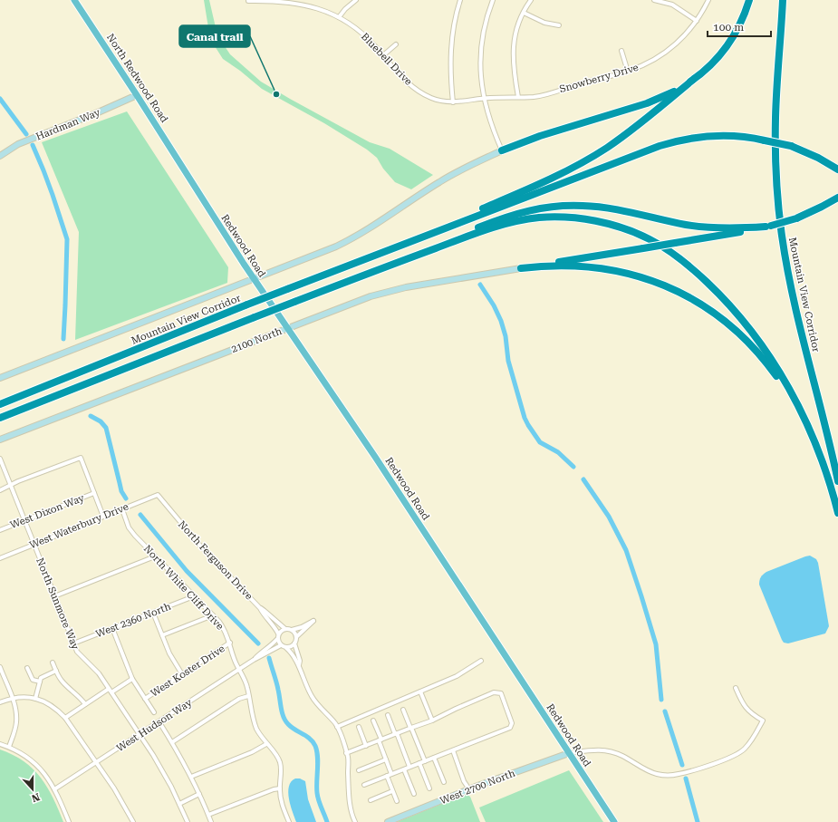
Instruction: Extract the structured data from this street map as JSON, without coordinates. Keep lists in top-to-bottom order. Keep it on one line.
{"streets":{"highway":["Mountain View Corridor"],"main road":["North Redwood Road","Hardman Way","Redwood Road","2100 North","West 2700 North"],"street":["Bluebell Drive","Snowberry Drive","West Dixon Way","West Waterbury Drive","North Ferguson Drive","North White Cliff Drive","North Sunmore Way","West 2360 North","West Koster Drive","West Hudson Way"]},"crossings":[["Bluebell Drive","Snowberry Drive"],["North Redwood Road","Hardman Way"],["North Redwood Road","Redwood Road"],["Redwood Road","2100 North"],["Redwood Road","West 2700 North"],["West Dixon Way","North Sunmore Way"],["West Waterbury Drive","North Ferguson Drive"],["West Waterbury Drive","North White Cliff Drive"],["West Waterbury Drive","North Sunmore Way"],["North Ferguson Drive","West Hudson Way"],["North White Cliff Drive","West 2360 North"],["North White Cliff Drive","West Koster Drive"],["North White Cliff Drive","West Hudson Way"],["North Sunmore Way","West 2360 North"],["North Sunmore Way","West Hudson Way"]],"places":["Canal trail"],"scale_bar":"100 m","north":"bottom"}
